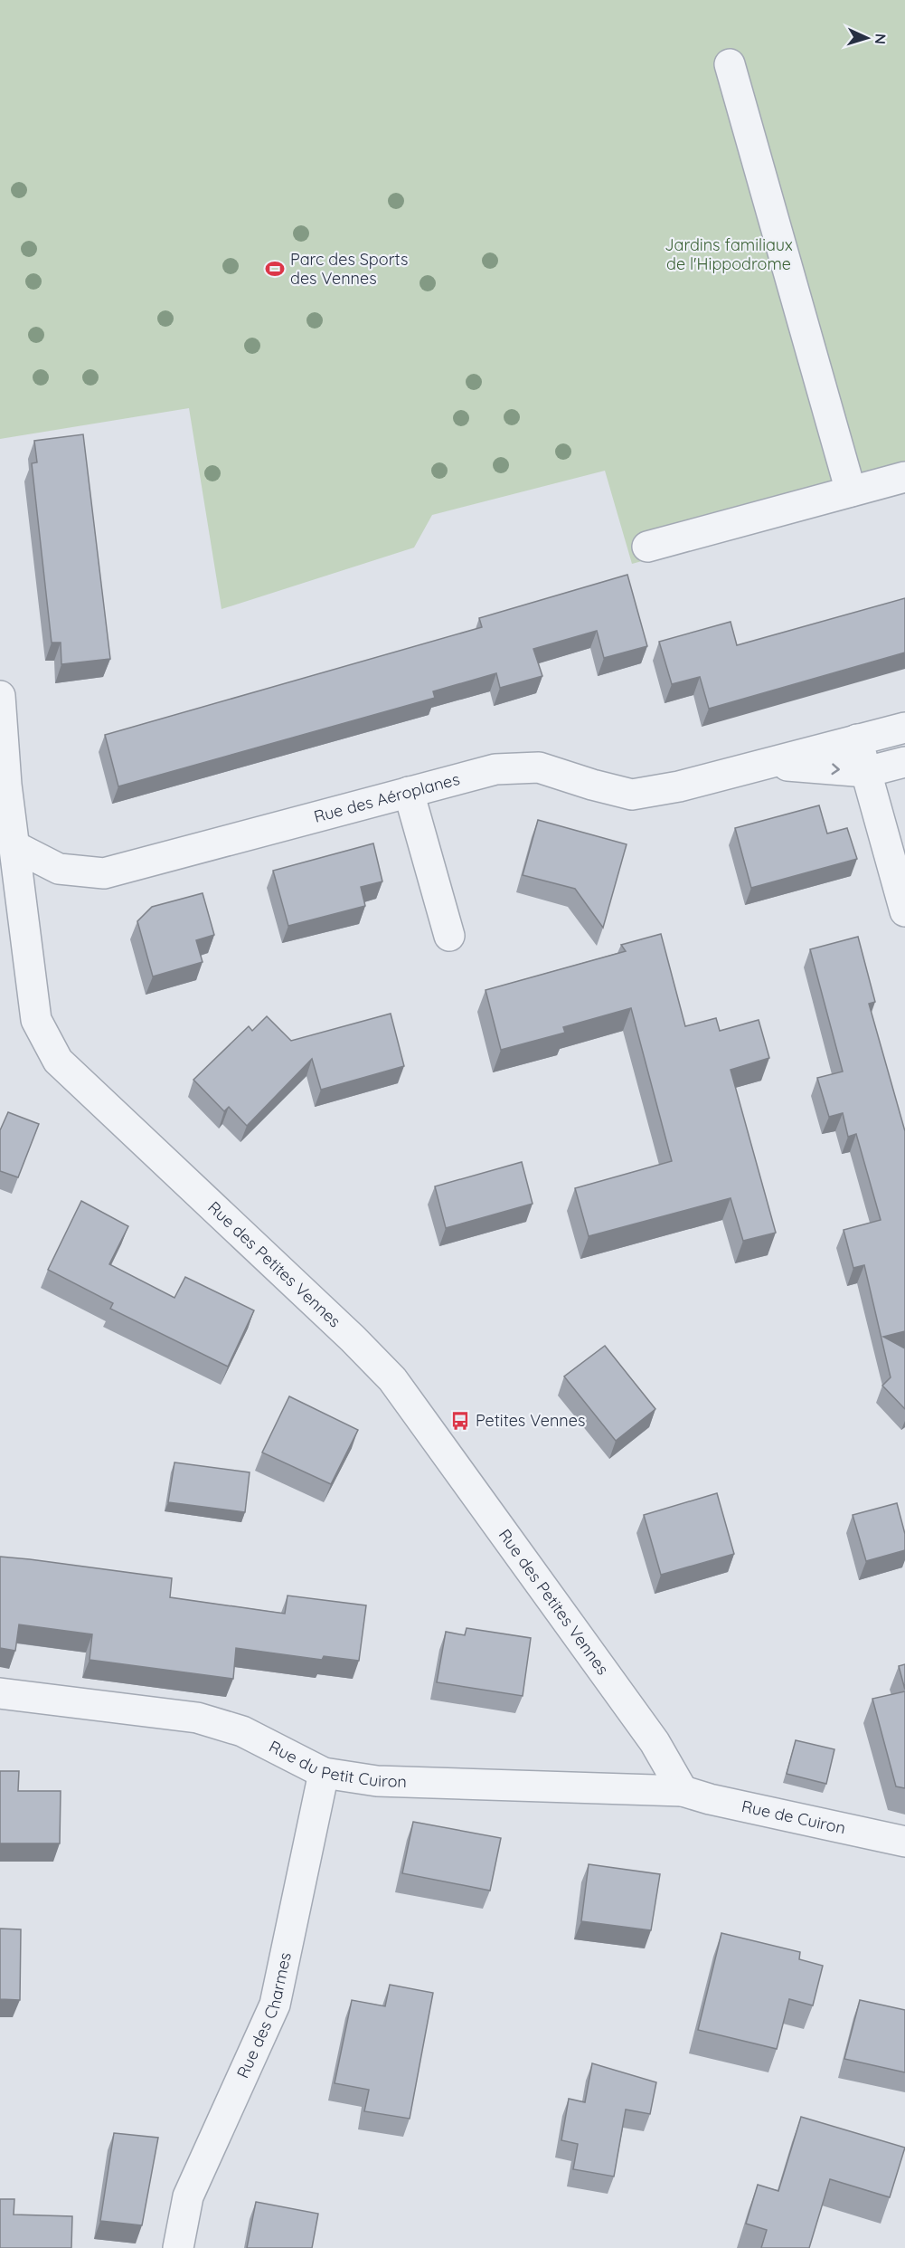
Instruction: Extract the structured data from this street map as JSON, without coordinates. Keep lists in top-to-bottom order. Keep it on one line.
{"streets":{"street":["Rue des Aéroplanes","Rue des Petites Vennes","Rue du Petit Cuiron","Rue de Cuiron","Rue des Charmes"]},"crossings":[["Rue des Aéroplanes","Rue des Petites Vennes"],["Rue des Petites Vennes","Rue du Petit Cuiron"],["Rue des Petites Vennes","Rue de Cuiron"],["Rue du Petit Cuiron","Rue de Cuiron"],["Rue du Petit Cuiron","Rue des Charmes"]],"parks":["Jardins familiaux de l'Hippodrome"],"places":{"sports":["Parc des Sports des Vennes"],"bus stop":["Petites Vennes"]},"north":"right"}
